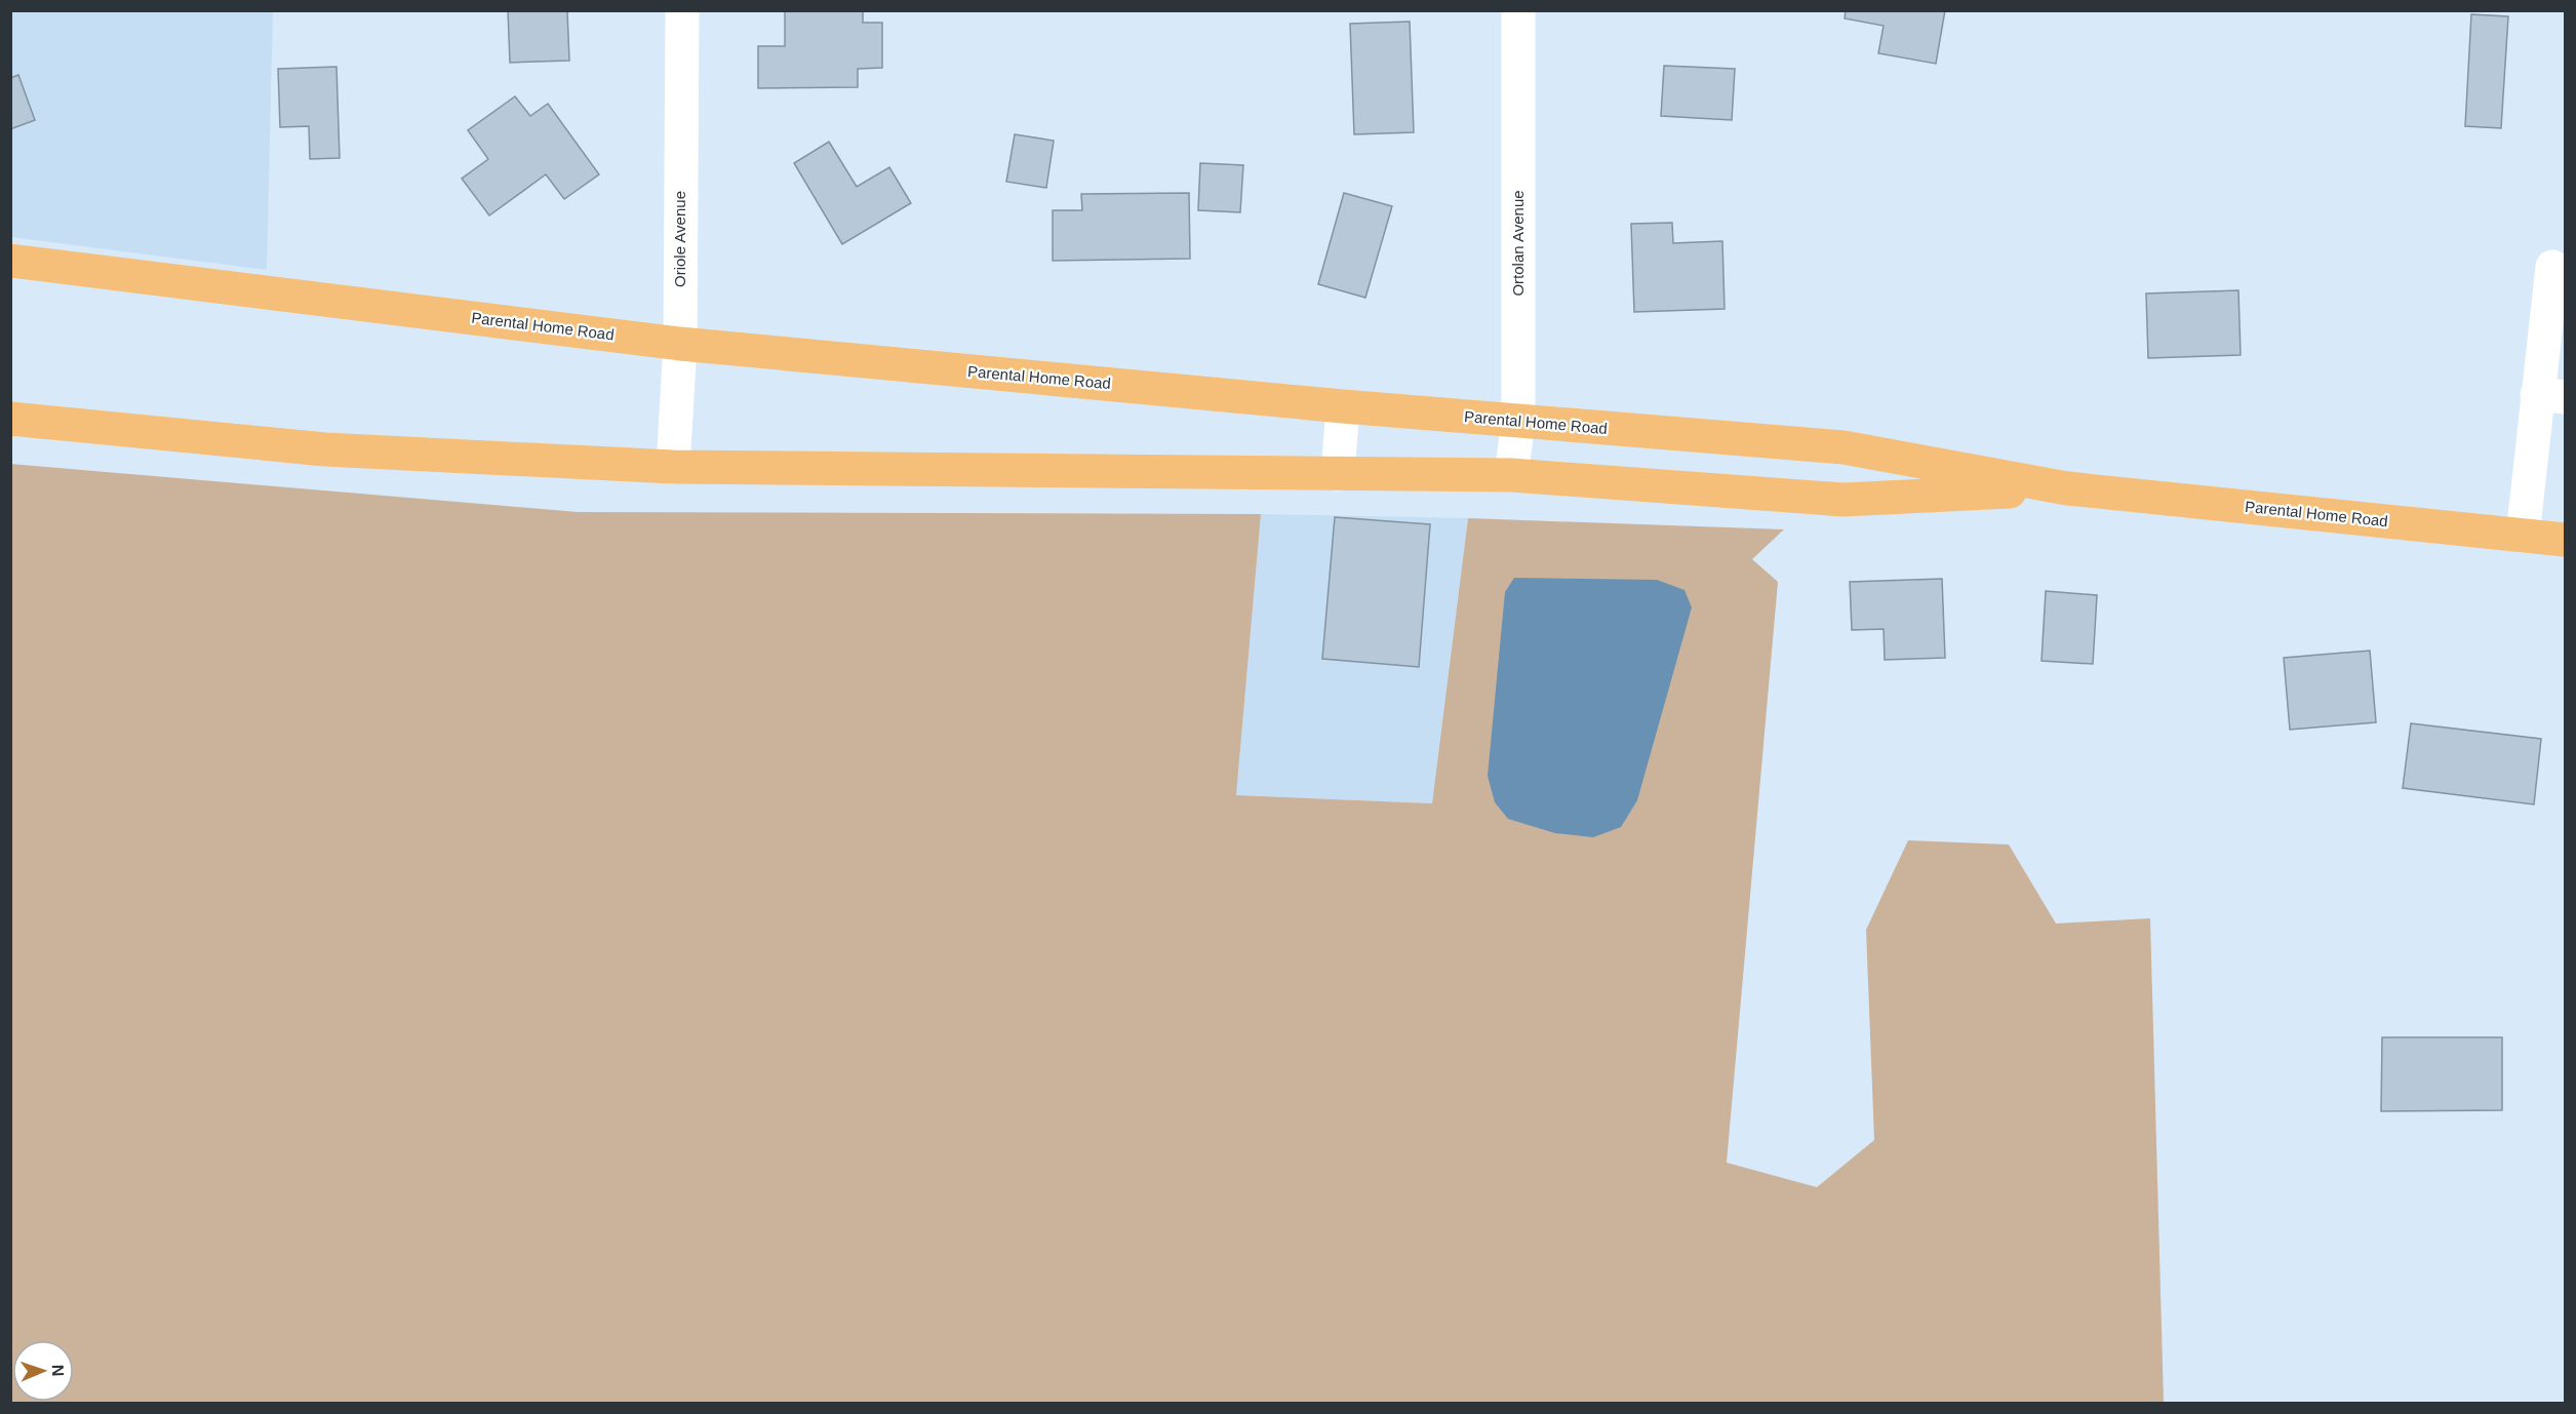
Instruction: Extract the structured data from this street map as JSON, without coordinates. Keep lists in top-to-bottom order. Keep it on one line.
{"streets":{"main road":["Parental Home Road"],"street":["Oriole Avenue","Ortolan Avenue"]},"crossings":[["Oriole Avenue","Parental Home Road"],["Ortolan Avenue","Parental Home Road"]],"north":"right"}
